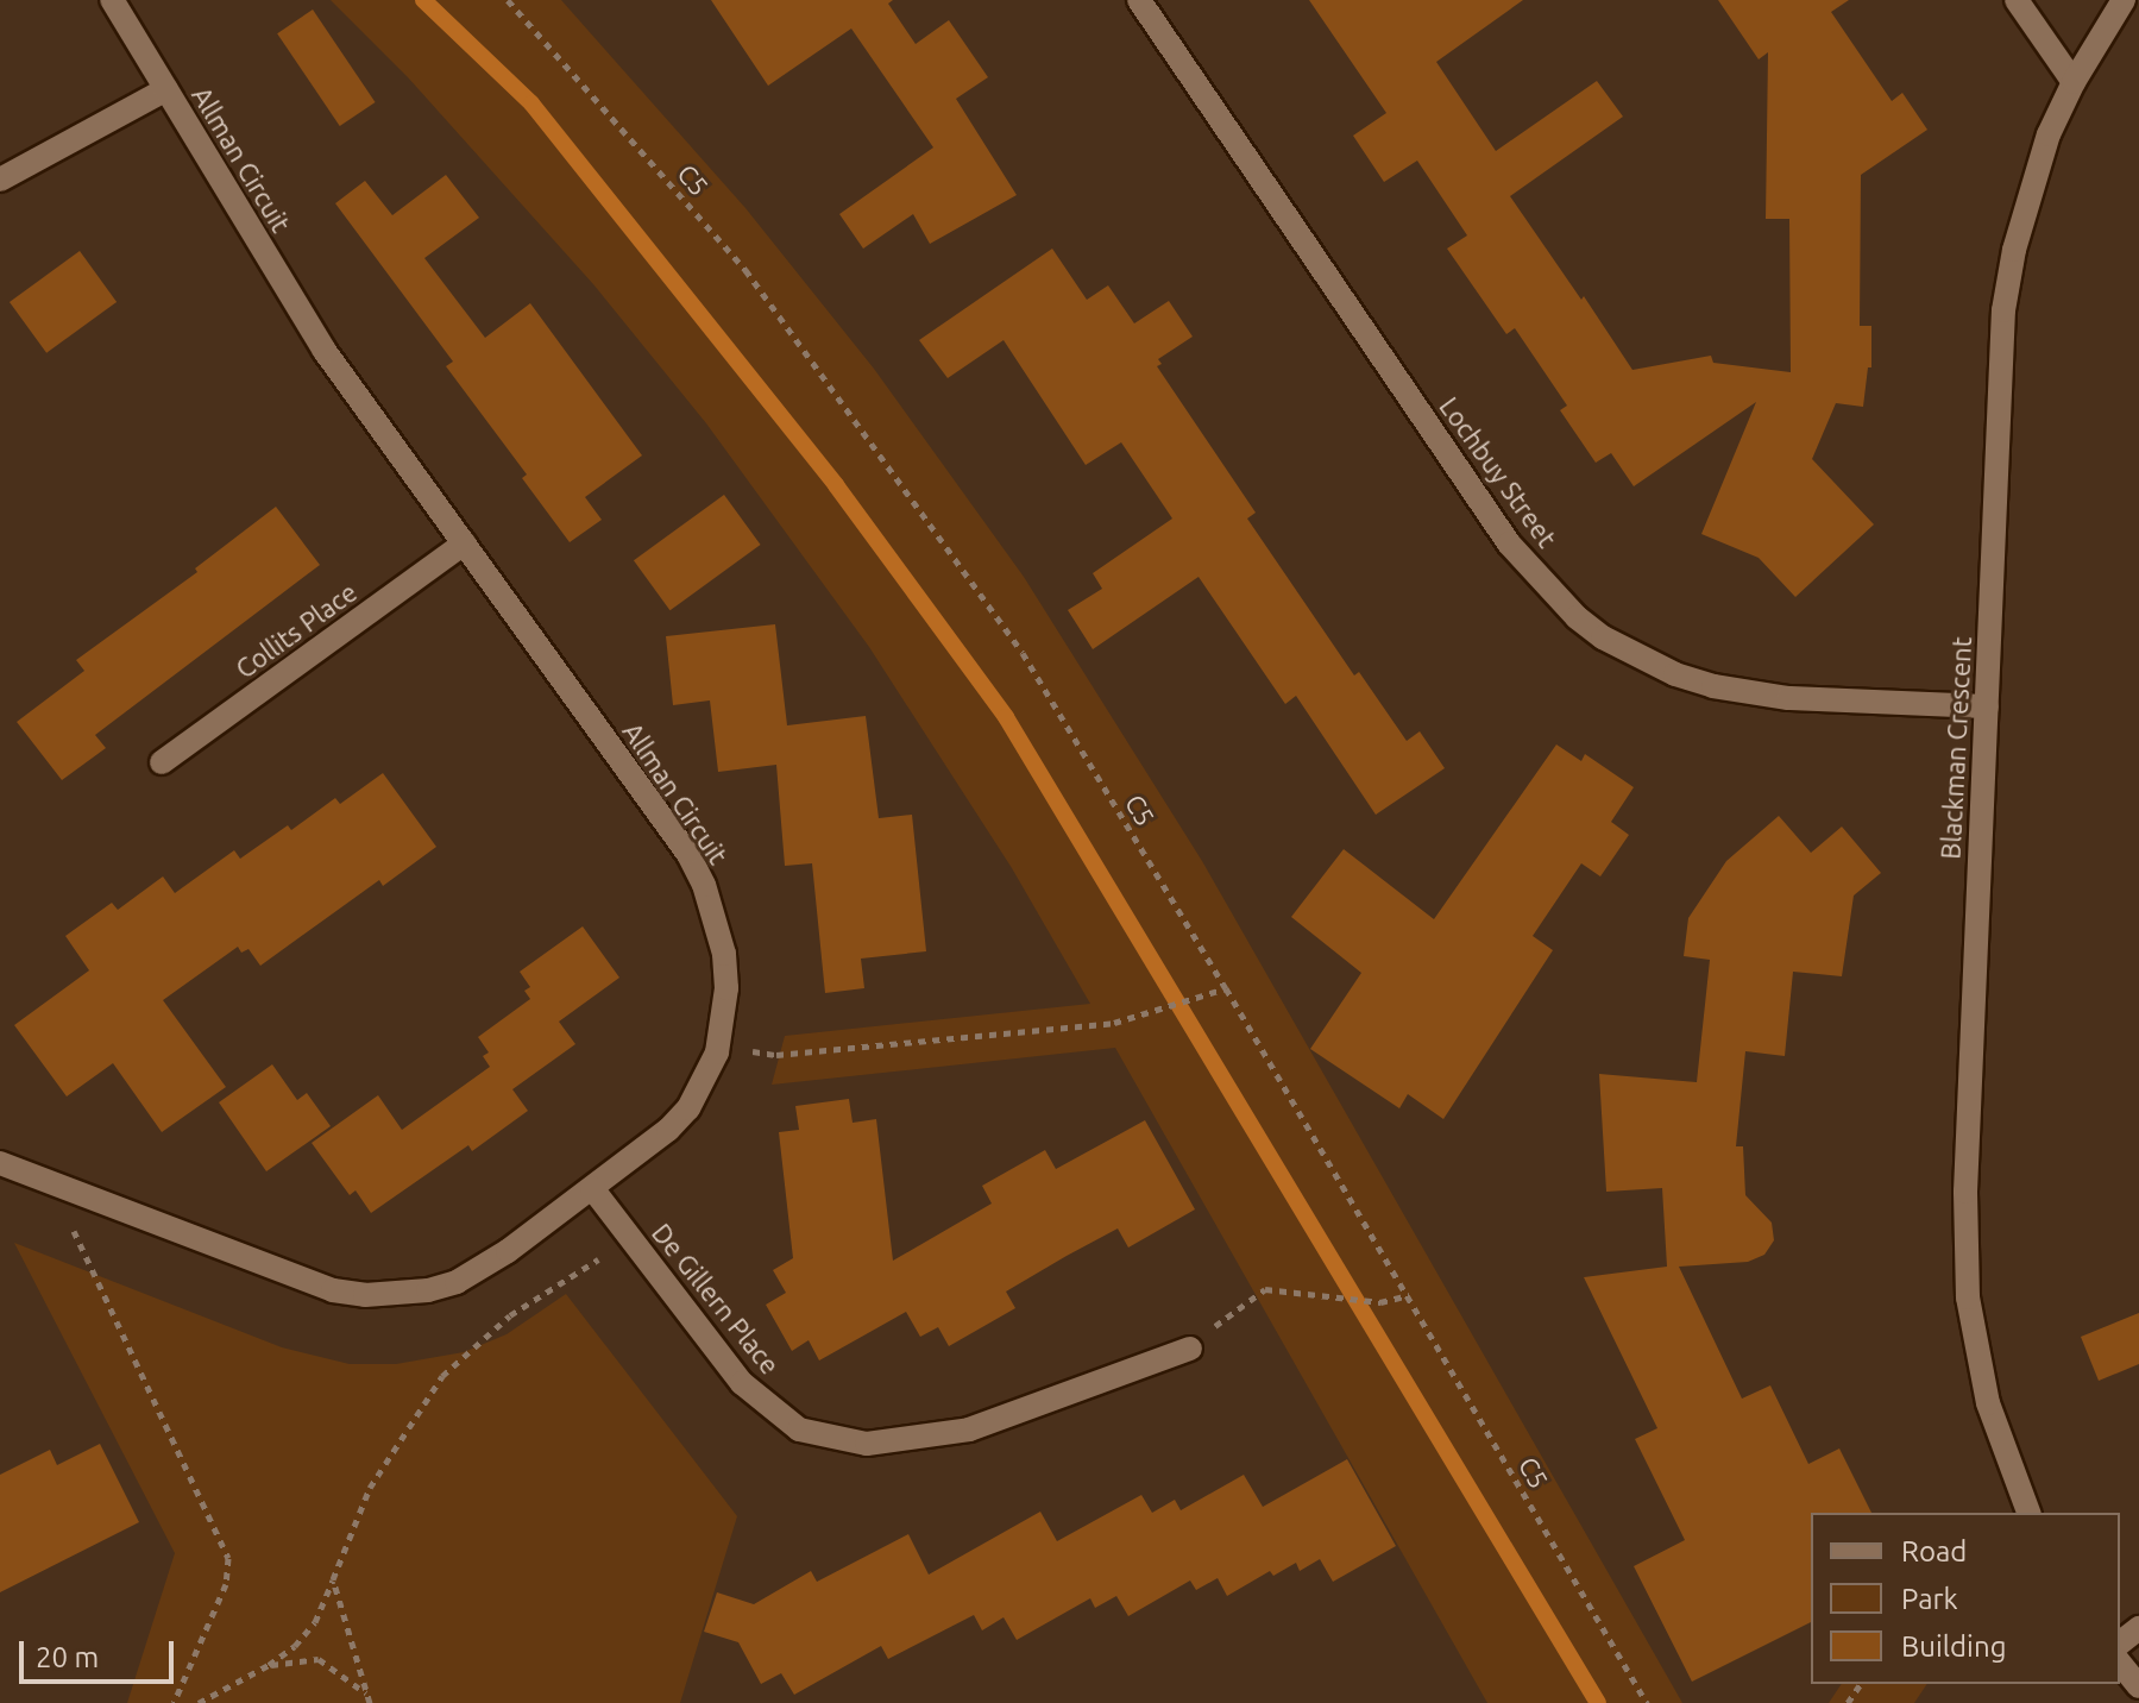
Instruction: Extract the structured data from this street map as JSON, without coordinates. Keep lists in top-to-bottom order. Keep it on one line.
{"streets":{"street":["Allman Circuit","Lochbuy Street","Collits Place","Blackman Crescent","De Gillern Place"],"path":["C5"]},"crossings":[["Allman Circuit","Collits Place"],["Allman Circuit","De Gillern Place"],["Lochbuy Street","Blackman Crescent"]],"legend":["Road","Park","Building"],"scale_bar":"20 m"}
